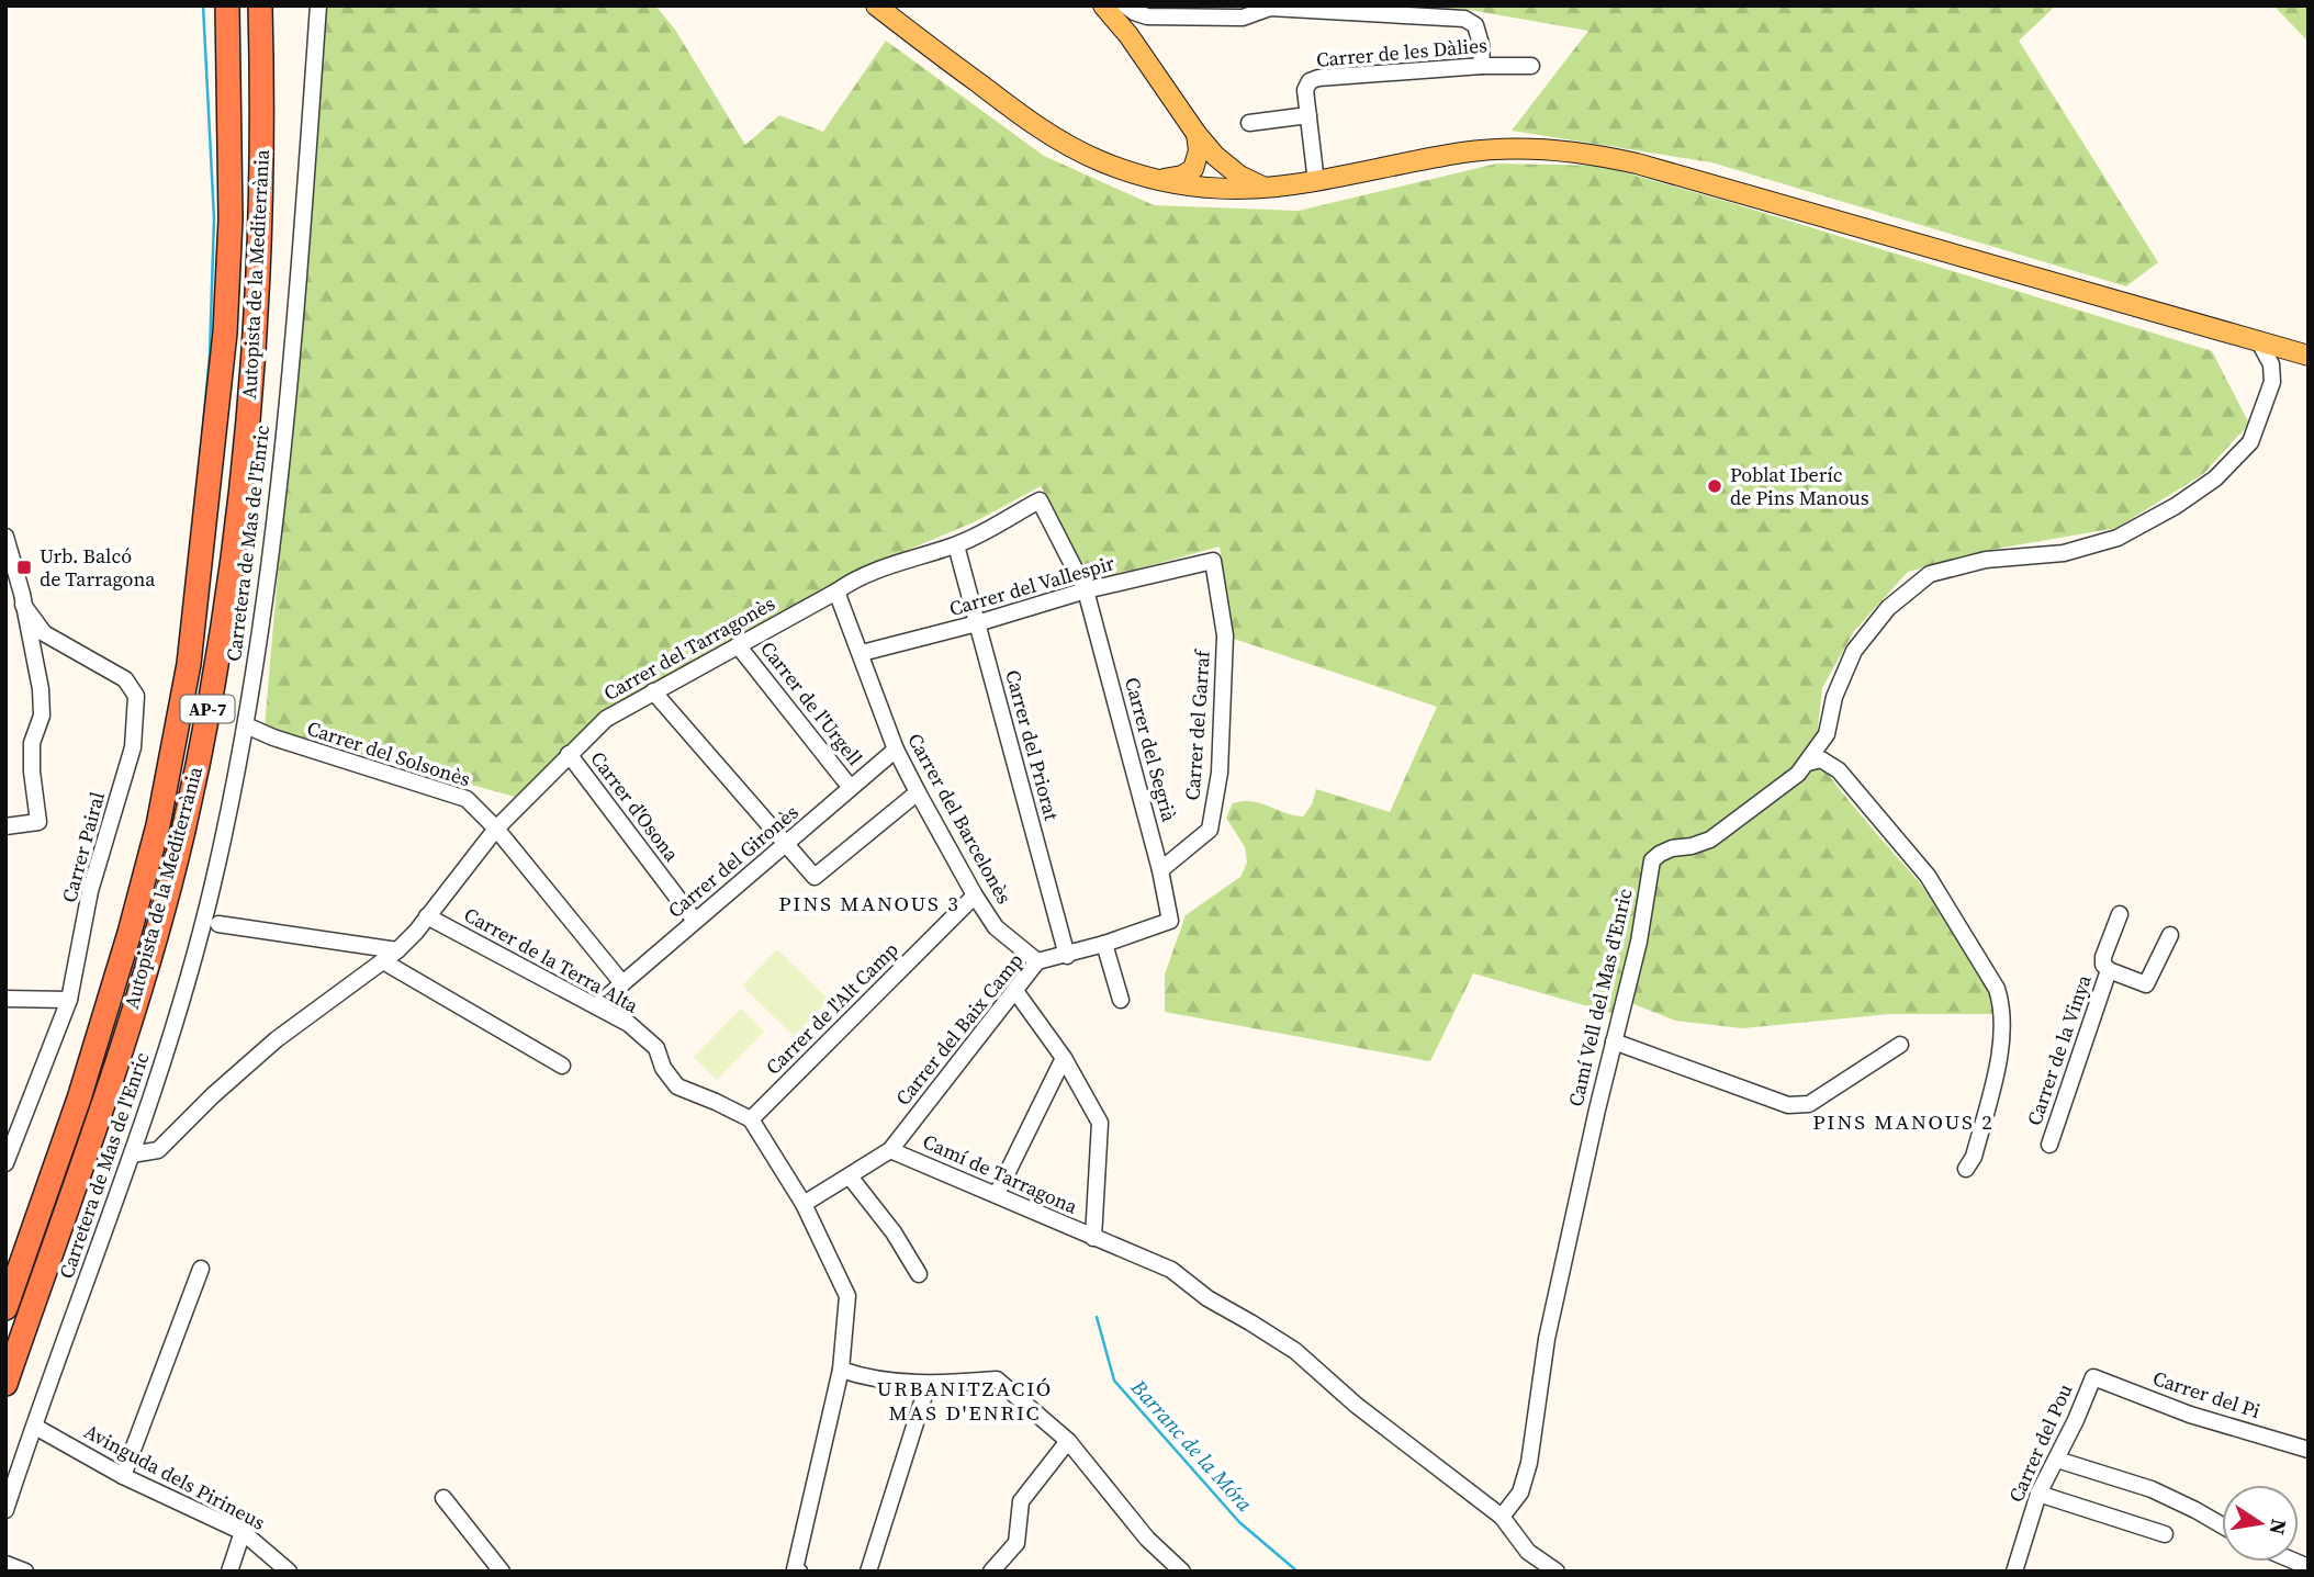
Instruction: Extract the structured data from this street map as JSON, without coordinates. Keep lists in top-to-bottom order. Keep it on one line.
{"streets":{"highway":["Autopista de la Mediterrània","AP-7"],"street":["Carrer de les Dàlies","Carretera de Mas de l'Enric","Carrer del Vallespir","Carrer del Tarragonès","Carrer de l'Urgell","Carrer del Garraf","Carrer del Priorat","Carrer del Segrià","Carrer del Solsonès","Carrer d'Osona","Carrer del Barcelonès","Carrer Pairal","Carrer del Gironès","Carrer de la Terra Alta","Camí Vell del Mas d'Enric","Carrer de l'Alt Camp","Carrer del Baix Camp","Carrer de la Vinya","Camí de Tarragona","Carrer del Pi","Carrer del Pou","Avinguda dels Pirineus"]},"crossings":[["Carretera de Mas de l'Enric","Carrer del Tarragonès"],["Carretera de Mas de l'Enric","Carrer del Solsonès"],["Carretera de Mas de l'Enric","Avinguda dels Pirineus"],["Carrer del Vallespir","Carrer del Tarragonès"],["Carrer del Vallespir","Carrer del Garraf"],["Carrer del Vallespir","Carrer del Priorat"],["Carrer del Vallespir","Carrer del Segrià"],["Carrer del Vallespir","Carrer del Barcelonès"],["Carrer del Tarragonès","Carrer de l'Urgell"],["Carrer del Tarragonès","Carrer del Priorat"],["Carrer del Tarragonès","Carrer del Segrià"],["Carrer del Tarragonès","Carrer del Solsonès"],["Carrer del Tarragonès","Carrer d'Osona"],["Carrer del Tarragonès","Carrer del Barcelonès"],["Carrer del Tarragonès","Carrer de la Terra Alta"],["Carrer de l'Urgell","Carrer del Gironès"],["Carrer del Garraf","Carrer del Segrià"],["Carrer del Priorat","Carrer del Baix Camp"],["Carrer del Segrià","Carrer del Baix Camp"],["Carrer del Solsonès","Carrer del Gironès"],["Carrer d'Osona","Carrer del Gironès"],["Carrer del Barcelonès","Carrer del Gironès"],["Carrer del Barcelonès","Carrer de l'Alt Camp"],["Carrer del Barcelonès","Carrer del Baix Camp"],["Carrer del Gironès","Carrer de la Terra Alta"],["Carrer de la Terra Alta","Carrer de l'Alt Camp"],["Carrer del Baix Camp","Camí de Tarragona"],["Carrer del Pi","Carrer del Pou"]],"districts":["PINS MANOUS 3","PINS MANOUS 2","URBANITZACIÓ MAS D'ENRIC"],"water":["Barranc de la Móra"],"places":{"other":["Poblat Iberíc de Pins Manous"],"transit":["Urb. Balcó de Tarragona"]},"north":"right"}
